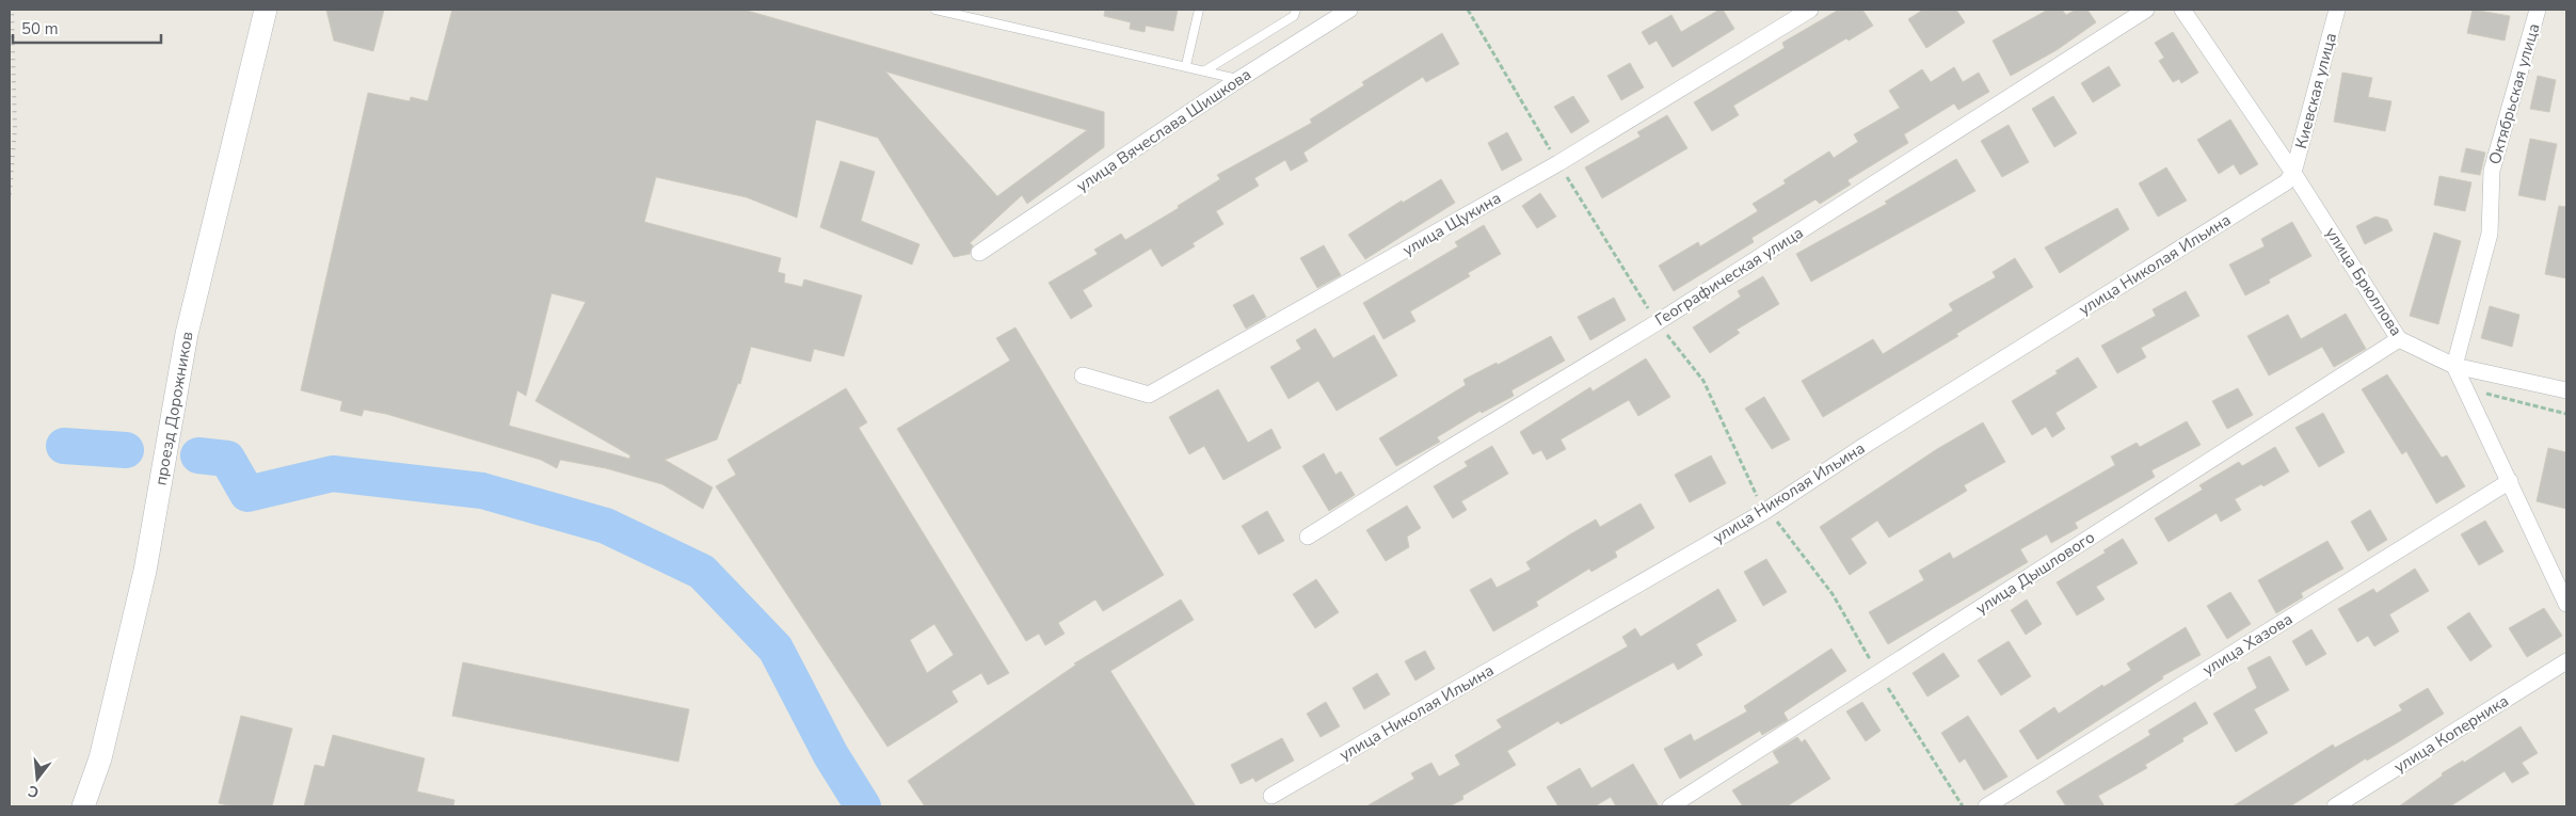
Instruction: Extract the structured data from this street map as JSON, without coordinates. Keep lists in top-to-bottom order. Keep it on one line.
{"streets":{"main road":["проезд Дорожников"],"street":["Киевская улица","Октябрьская улица","улица Вячеслава Шишкова","улица Щукина","улица Николая Ильина","Географическая улица","улица Брюллова","улица Дышлового","улица Хазова","улица Коперника"]},"crossings":[["Киевская улица","улица Николая Ильина"],["Киевская улица","улица Брюллова"],["Октябрьская улица","улица Брюллова"],["улица Николая Ильина","улица Брюллова"],["улица Брюллова","улица Дышлового"]],"scale_bar":"50 m","north":"bottom"}
